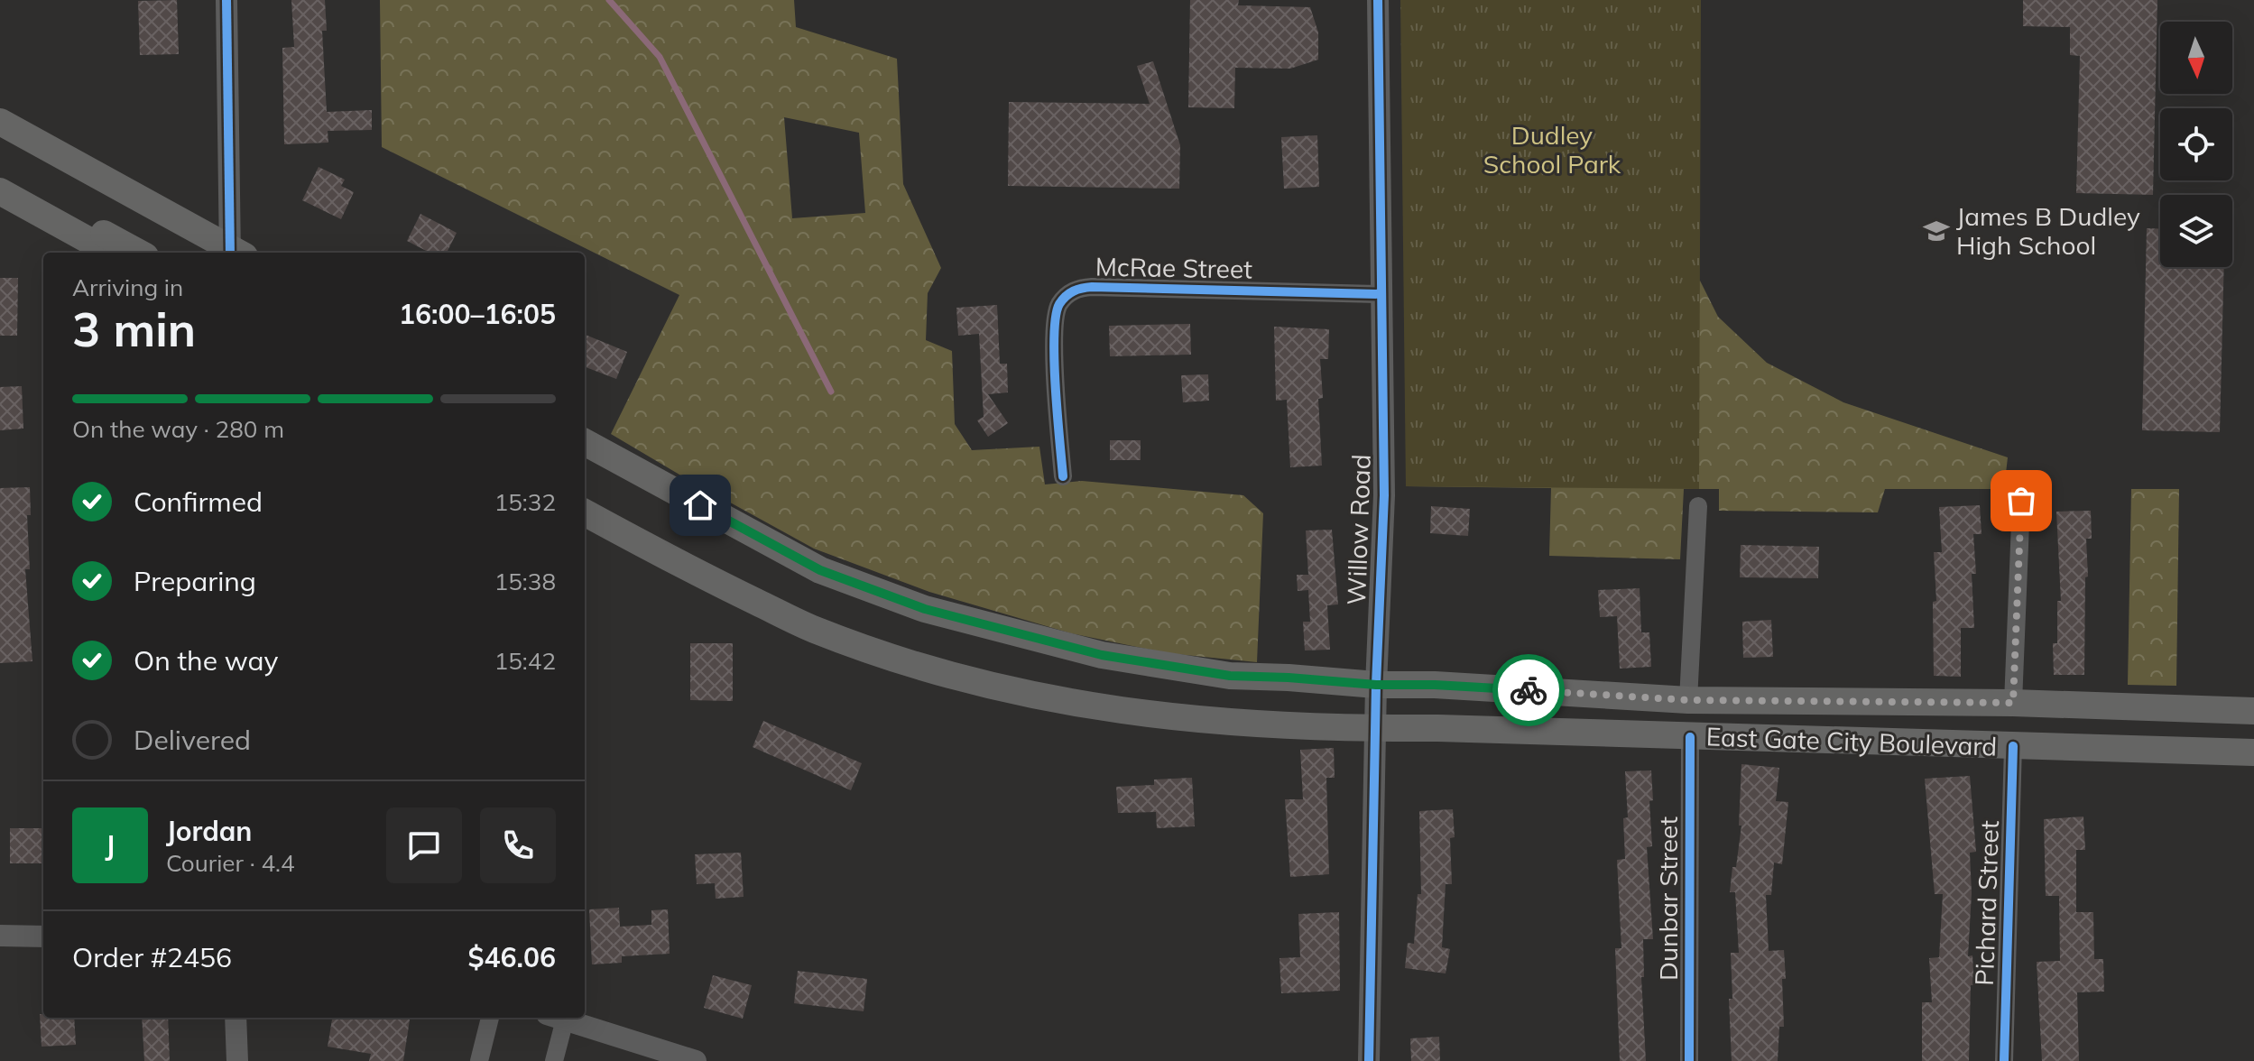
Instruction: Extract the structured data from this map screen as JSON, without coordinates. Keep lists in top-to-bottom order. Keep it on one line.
{"streets":{"main road":["East Gate City Boulevard"],"street":["McRae Street","Willow Road","Dunbar Street","Pichard Street"]},"crossings":[["McRae Street","Willow Road"],["Willow Road","East Gate City Boulevard"],["East Gate City Boulevard","Dunbar Street"],["East Gate City Boulevard","Pichard Street"]],"parks":["Dudley School Park"],"places":{"school or university":["James B Dudley High School"]},"north":"bottom","page":{"heading":["3 min","Arriving in","16:00–16:05"],"panel":["Jordan","Courier · 4.4","Order #2456","$46.06"],"bar":"On the way · 280 m","list":[["Confirmed","15:32"],["Preparing","15:38"],["On the way","15:42"],"Delivered"],"round":"J"}}
